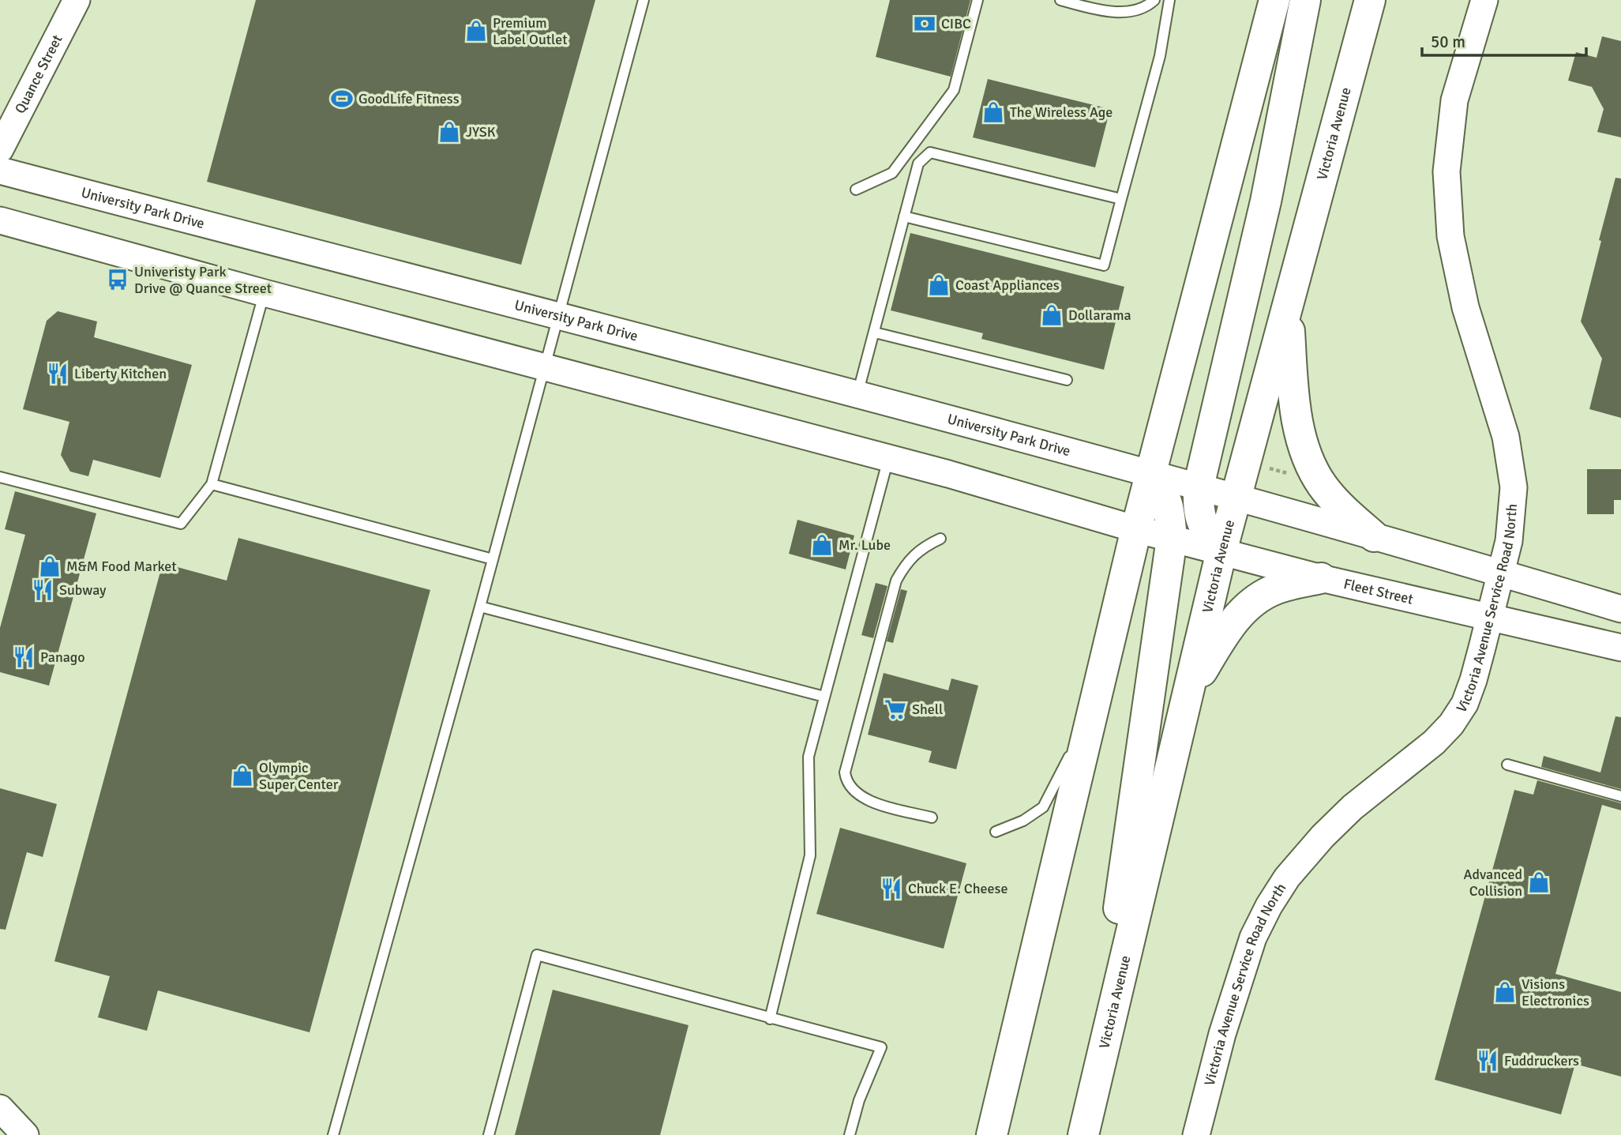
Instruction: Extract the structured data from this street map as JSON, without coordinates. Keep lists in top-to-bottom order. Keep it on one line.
{"streets":{"highway":["Victoria Avenue"],"street":["Quance Street","University Park Drive","Fleet Street","Victoria Avenue Service Road North"]},"crossings":[["Victoria Avenue","Fleet Street"],["Fleet Street","Victoria Avenue Service Road North"]],"places":{"bank":["CIBC"],"shop":["Premium Label Outlet","The Wireless Age","JYSK","Coast Appliances","Dollarama","Mr. Lube","M&M Food Market","Olympic Super Center","Advanced Collision","Visions Electronics"],"sports":["GoodLife Fitness"],"bus stop":["Univeristy Park Drive @ Quance Street"],"restaurant":["Liberty Kitchen","Subway","Panago","Chuck E. Cheese","Fuddruckers"],"supermarket":["Shell"]},"scale_bar":"50 m"}
